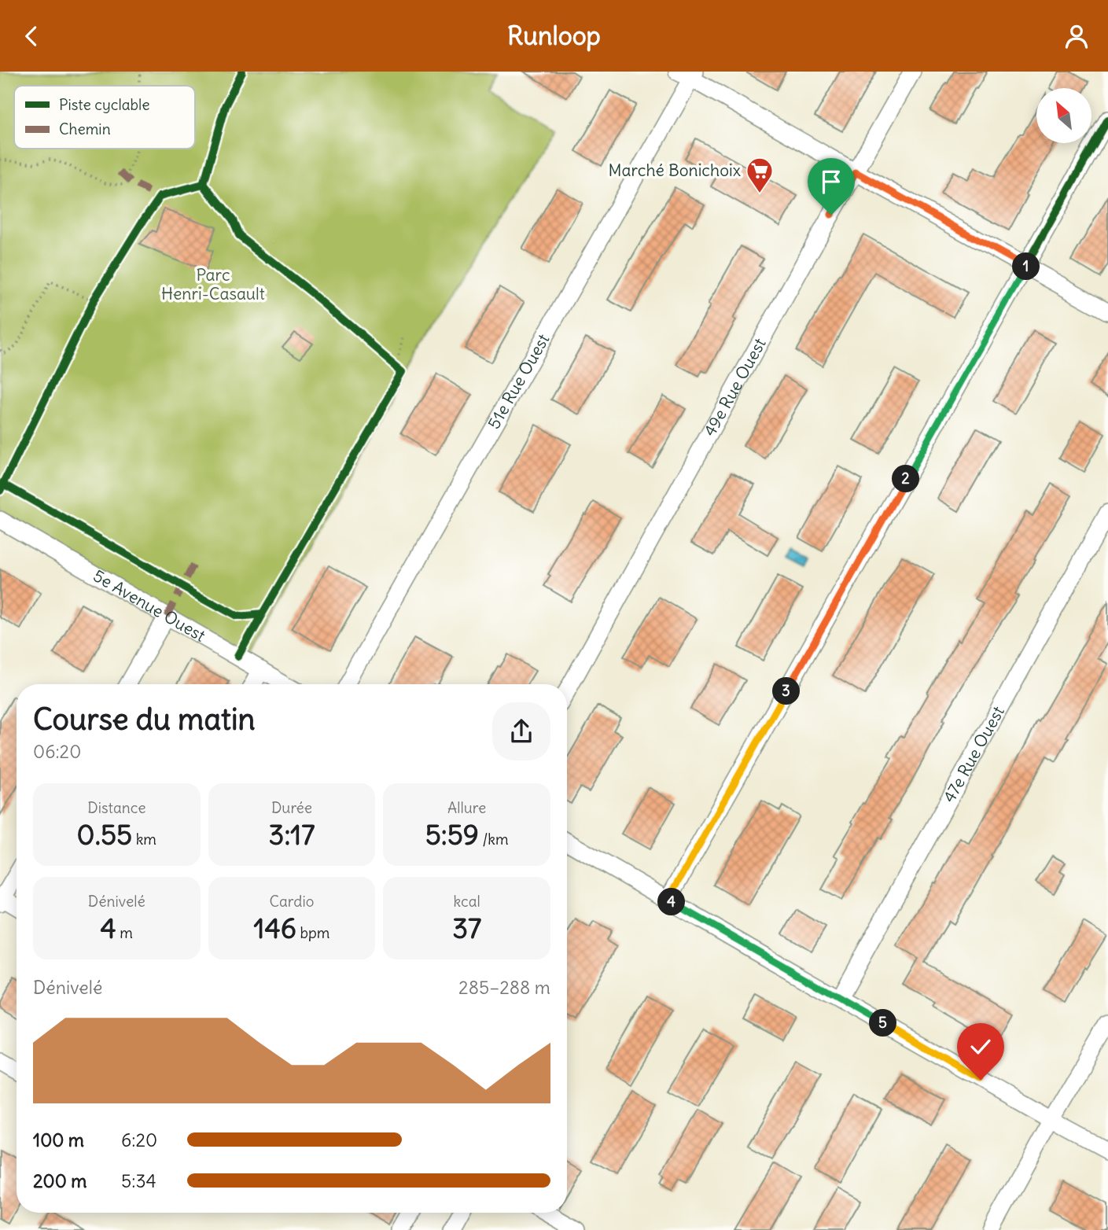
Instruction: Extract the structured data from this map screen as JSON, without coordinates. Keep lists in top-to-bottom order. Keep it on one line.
{"streets":{"street":["51e Rue Ouest","49e Rue Ouest","5e Avenue Ouest","47e Rue Ouest"]},"parks":["Parc Henri-Casault"],"places":{"supermarket":["Marché Bonichoix"]},"legend":["Piste cyclable","Chemin"],"north":"top left","page":{"header":"Runloop","pins":["1","2","3","4","5"],"heading":["Course du matin","06:20"],"stats":[["Distance","0.55 km"],["Durée","3:17"],["Allure","5:59 /km"],["Dénivelé","4 m"],["Cardio","146 bpm"],["kcal","37"]],"chart":["Dénivelé","285–288 m"],"list":[{"name":"100 m","note":"6:20"},{"name":"200 m","note":"5:34"}]}}
